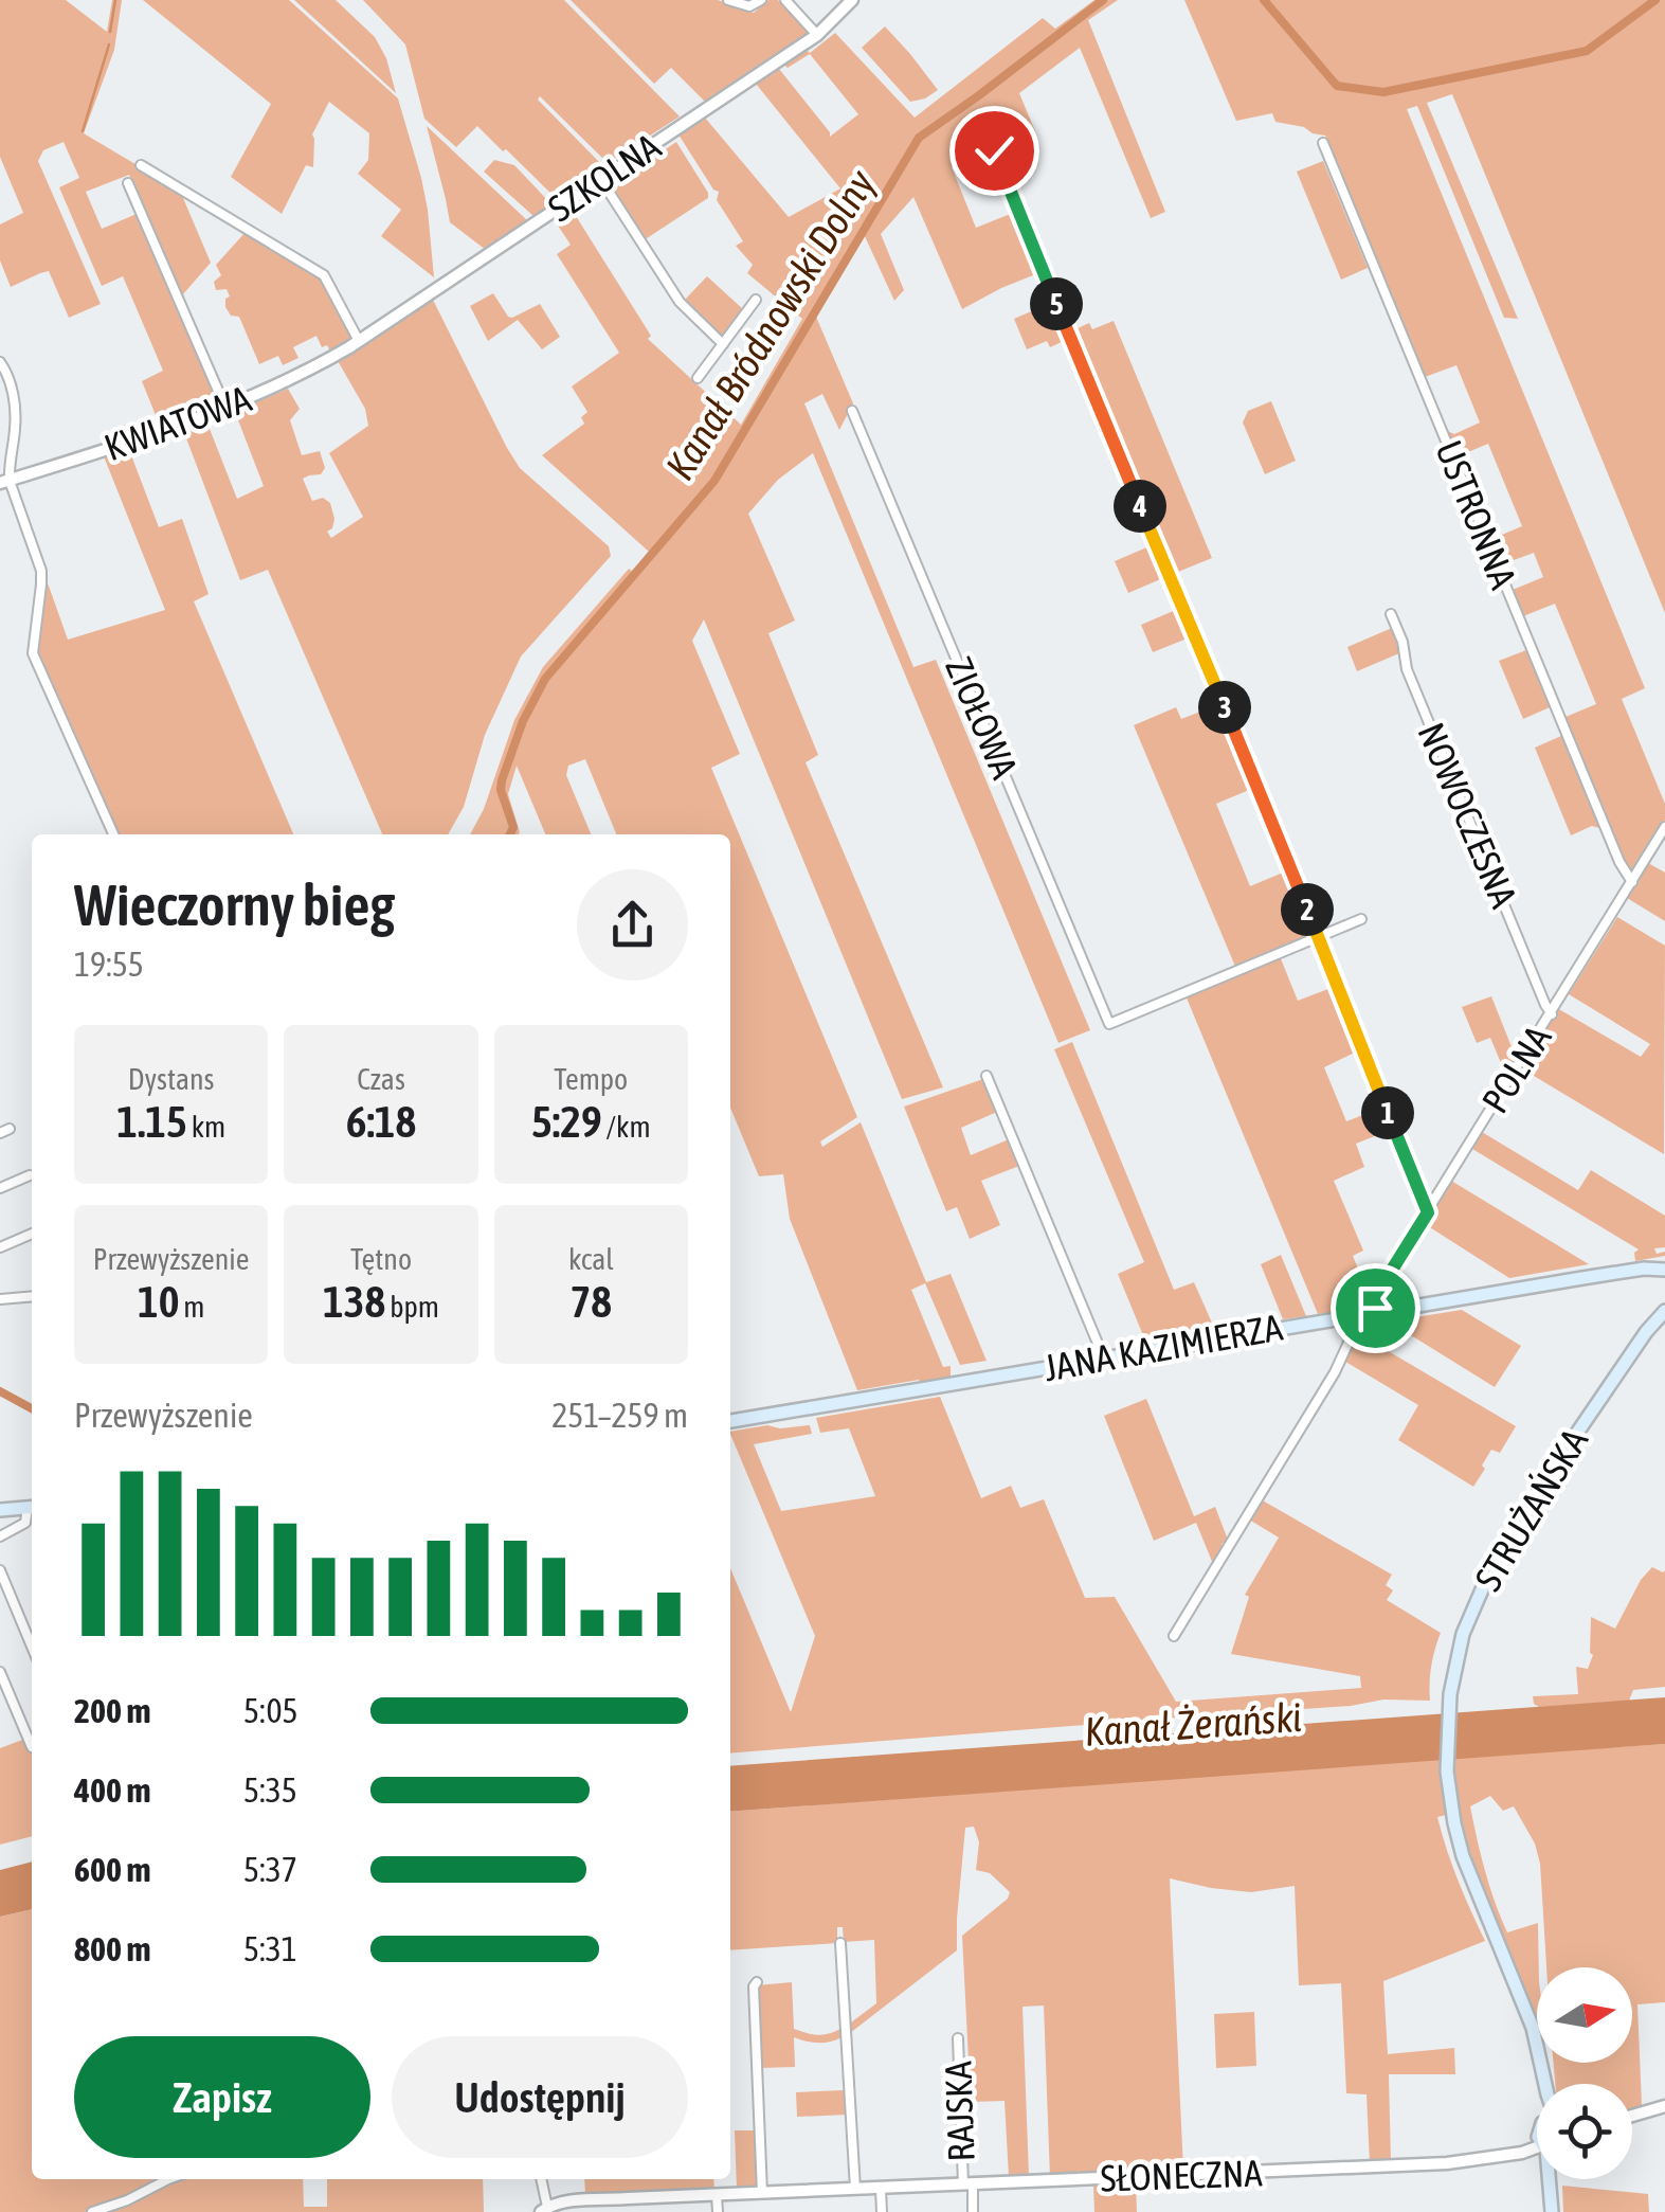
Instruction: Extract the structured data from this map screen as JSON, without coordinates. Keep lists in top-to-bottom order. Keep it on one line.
{"streets":{"main road":["JANA KAZIMIERZA","STRUŻAŃSKA"],"street":["SZKOLNA","KWIATOWA","USTRONNA","ZIOŁOWA","NOWOCZESNA","POLNA","RAJSKA","SŁONECZNA"]},"crossings":[["SZKOLNA","KWIATOWA"],["USTRONNA","POLNA"],["NOWOCZESNA","POLNA"],["POLNA","JANA KAZIMIERZA"],["RAJSKA","SŁONECZNA"]],"water":["Kanał Bródnowski Dolny","Kanał Żerański"],"north":"right","page":{"pins":["5","4","3","2","1"],"heading":["Wieczorny bieg","19:55"],"stats":[["Dystans","1.15 km"],["Czas","6:18"],["Tempo","5:29 /km"],["Przewyższenie","10 m"],["Tętno","138 bpm"],["kcal","78"]],"chart":["Przewyższenie","251–259 m"],"list":[{"name":"200 m","note":"5:05"},{"name":"400 m","note":"5:35"},{"name":"600 m","note":"5:37"},{"name":"800 m","note":"5:31"}],"buttons":["Zapisz","Udostępnij"]}}
